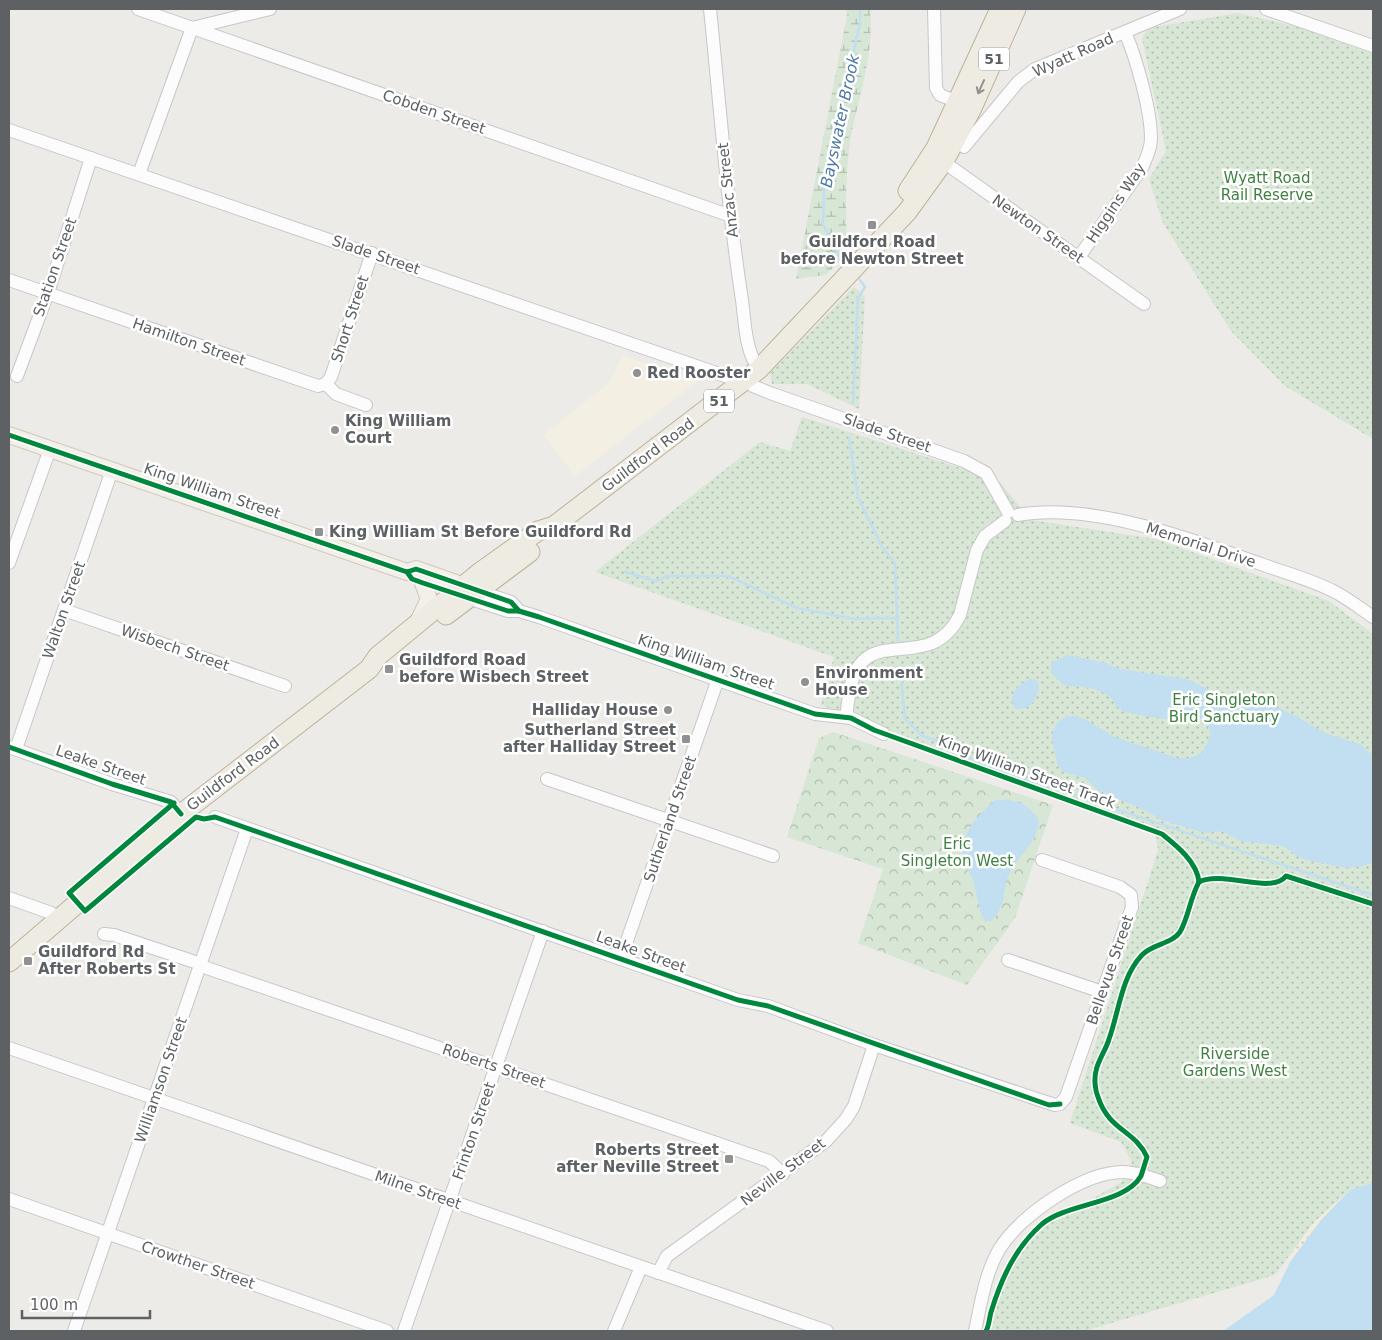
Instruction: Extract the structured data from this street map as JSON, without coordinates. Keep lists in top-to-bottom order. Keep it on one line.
{"streets":{"highway":["51","Guildford Road"],"main road":["King William Street"],"street":["Wyatt Road","Cobden Street","Anzac Street","Higgins Way","Newton Street","Slade Street","Station Street","Short Street","Hamilton Street","Memorial Drive","Walton Street","Wisbech Street","Leake Street","Sutherland Street","Bellevue Street","Roberts Street","Williamson Street","Frinton Street","Neville Street","Milne Street","Crowther Street"],"cycle path":["King William Street Track"]},"crossings":[["Wyatt Road","Higgins Way"],["Cobden Street","Anzac Street"],["Anzac Street","Slade Street"],["Anzac Street","Guildford Road"],["Higgins Way","Newton Street"],["Newton Street","Guildford Road"],["Slade Street","Station Street"],["Slade Street","Short Street"],["Slade Street","Guildford Road"],["Slade Street","Memorial Drive"],["Station Street","Hamilton Street"],["Short Street","Hamilton Street"],["Guildford Road","King William Street"],["Guildford Road","Leake Street"],["King William Street","Walton Street"],["King William Street","Sutherland Street"],["Walton Street","Wisbech Street"],["Walton Street","Leake Street"],["Leake Street","Sutherland Street"],["Leake Street","Bellevue Street"],["Leake Street","Williamson Street"],["Leake Street","Frinton Street"],["Leake Street","Neville Street"],["Roberts Street","Williamson Street"],["Roberts Street","Frinton Street"],["Roberts Street","Neville Street"],["Williamson Street","Milne Street"],["Williamson Street","Crowther Street"],["Frinton Street","Milne Street"],["Neville Street","Milne Street"]],"water":["Bayswater Brook"],"parks":["Wyatt Road Rail Reserve","Eric Singleton Bird Sanctuary","Eric Singleton West","Riverside Gardens West"],"places":{"transit":["Guildford Road before Newton Street","King William St Before Guildford Rd","Guildford Road before Wisbech Street","Sutherland Street after Halliday Street","Guildford Rd After Roberts St","Roberts Street after Neville Street"],"other":["Red Rooster","King William Court","Environment House","Halliday House"]},"scale_bar":"100 m"}
